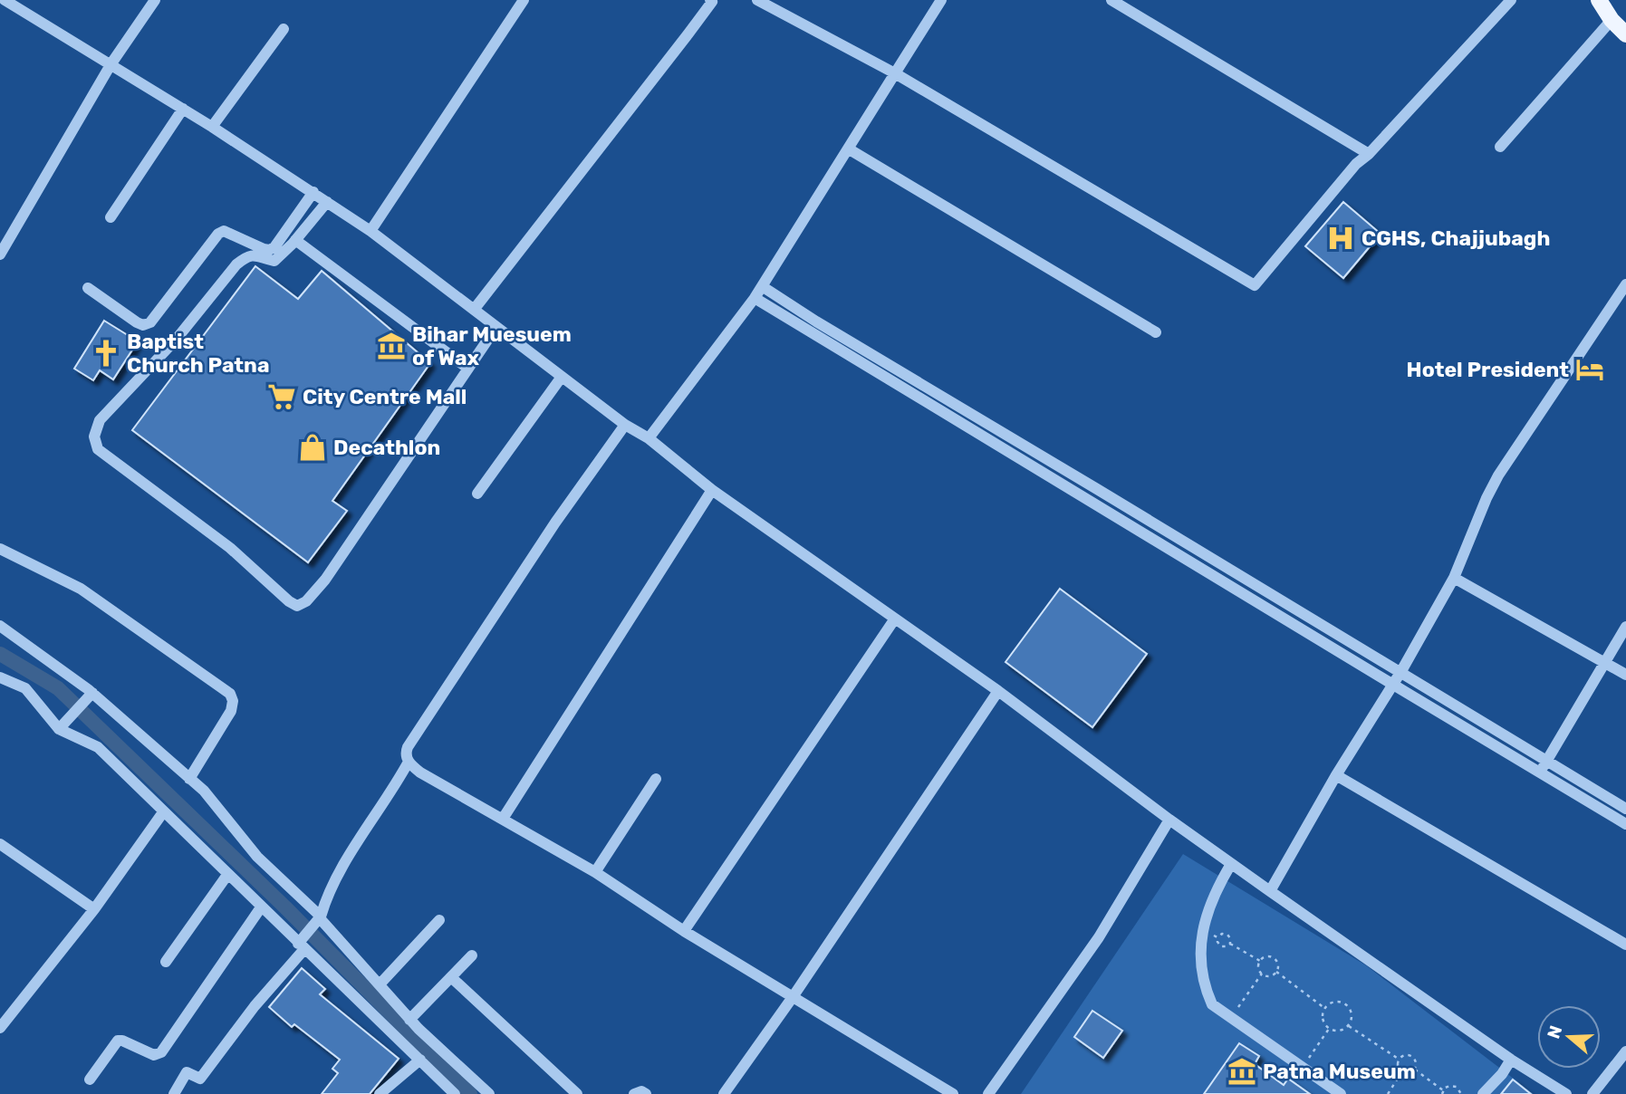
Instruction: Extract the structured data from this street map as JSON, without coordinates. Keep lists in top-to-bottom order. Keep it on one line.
{"places":{"hospital":["CGHS, Chajjubagh"],"museum":["Bihar Muesuem of Wax","Patna Museum"],"church":["Baptist Church Patna"],"hotel":["Hotel President"],"supermarket":["City Centre Mall"],"shop":["Decathlon"]},"north":"left"}
